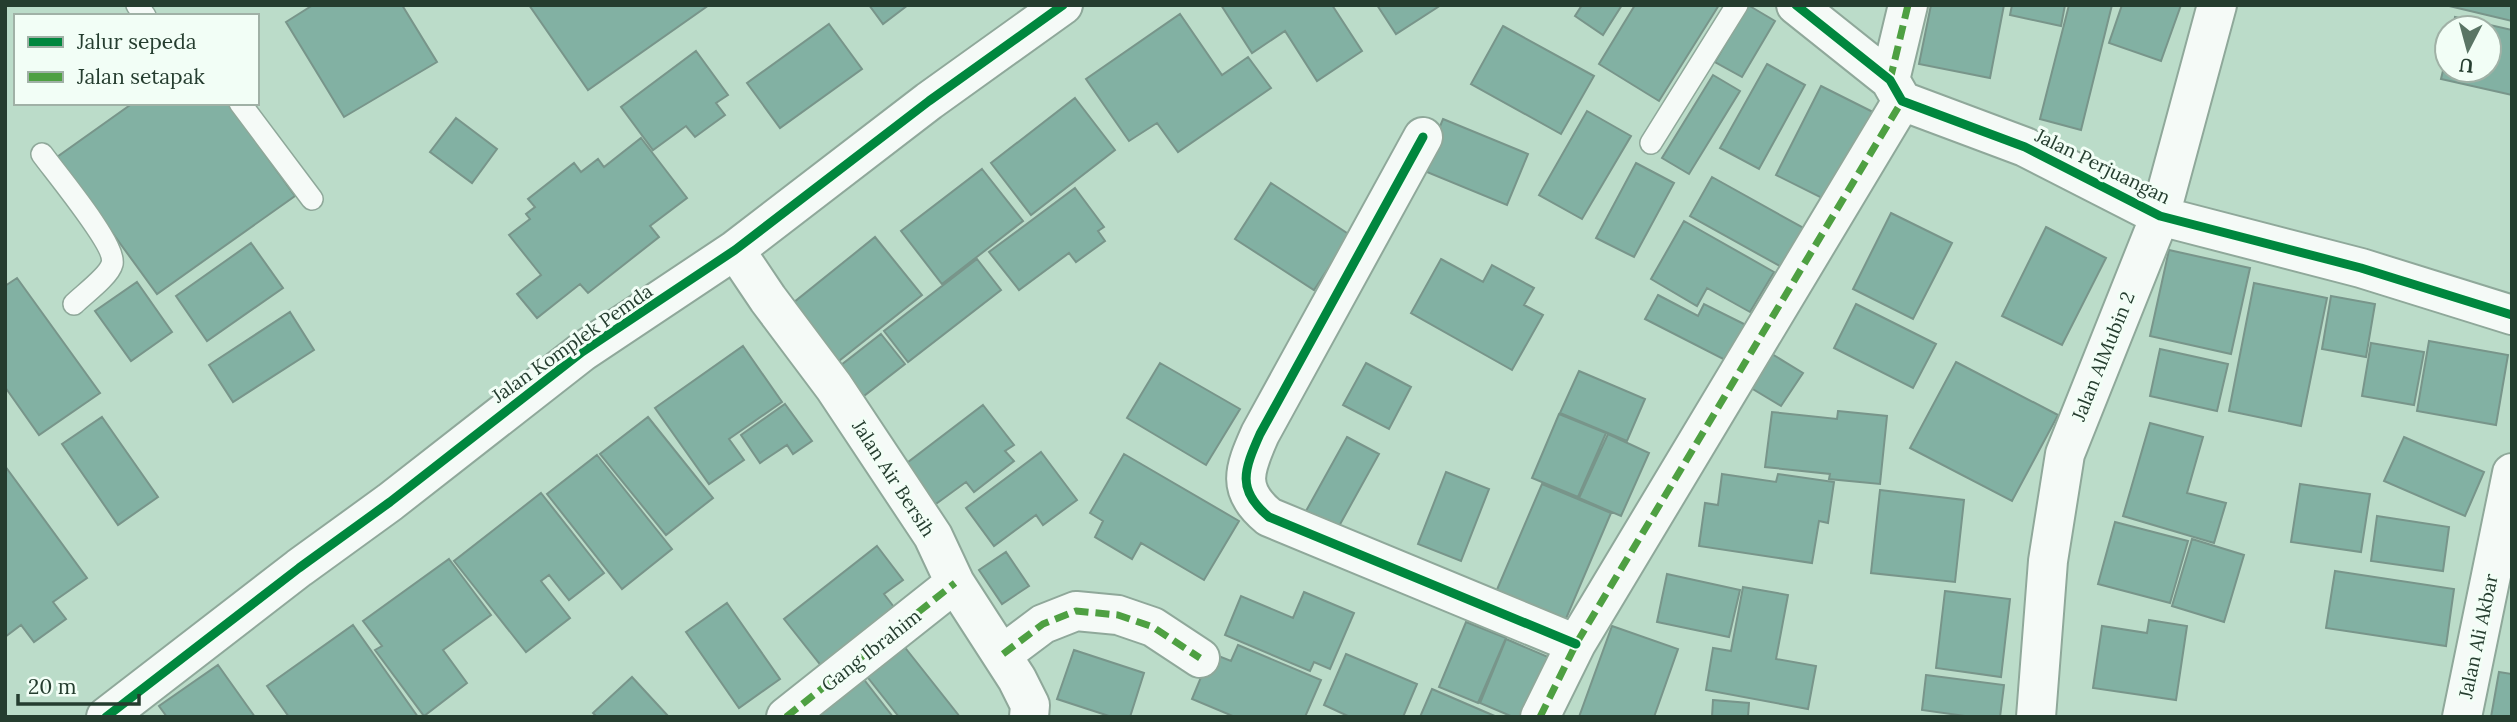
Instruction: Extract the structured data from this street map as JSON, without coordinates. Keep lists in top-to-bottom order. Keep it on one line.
{"streets":{"street":["Jalan Perjuangan","Jalan Komplek Pemda","Jalan AlMubin 2","Jalan Air Bersih","Jalan Ali Akbar","Gang Ibrahim"]},"crossings":[["Jalan Perjuangan","Jalan AlMubin 2"],["Jalan Komplek Pemda","Jalan Air Bersih"],["Jalan Air Bersih","Gang Ibrahim"]],"legend":["Jalur sepeda","Jalan setapak"],"scale_bar":"20 m","north":"bottom"}
